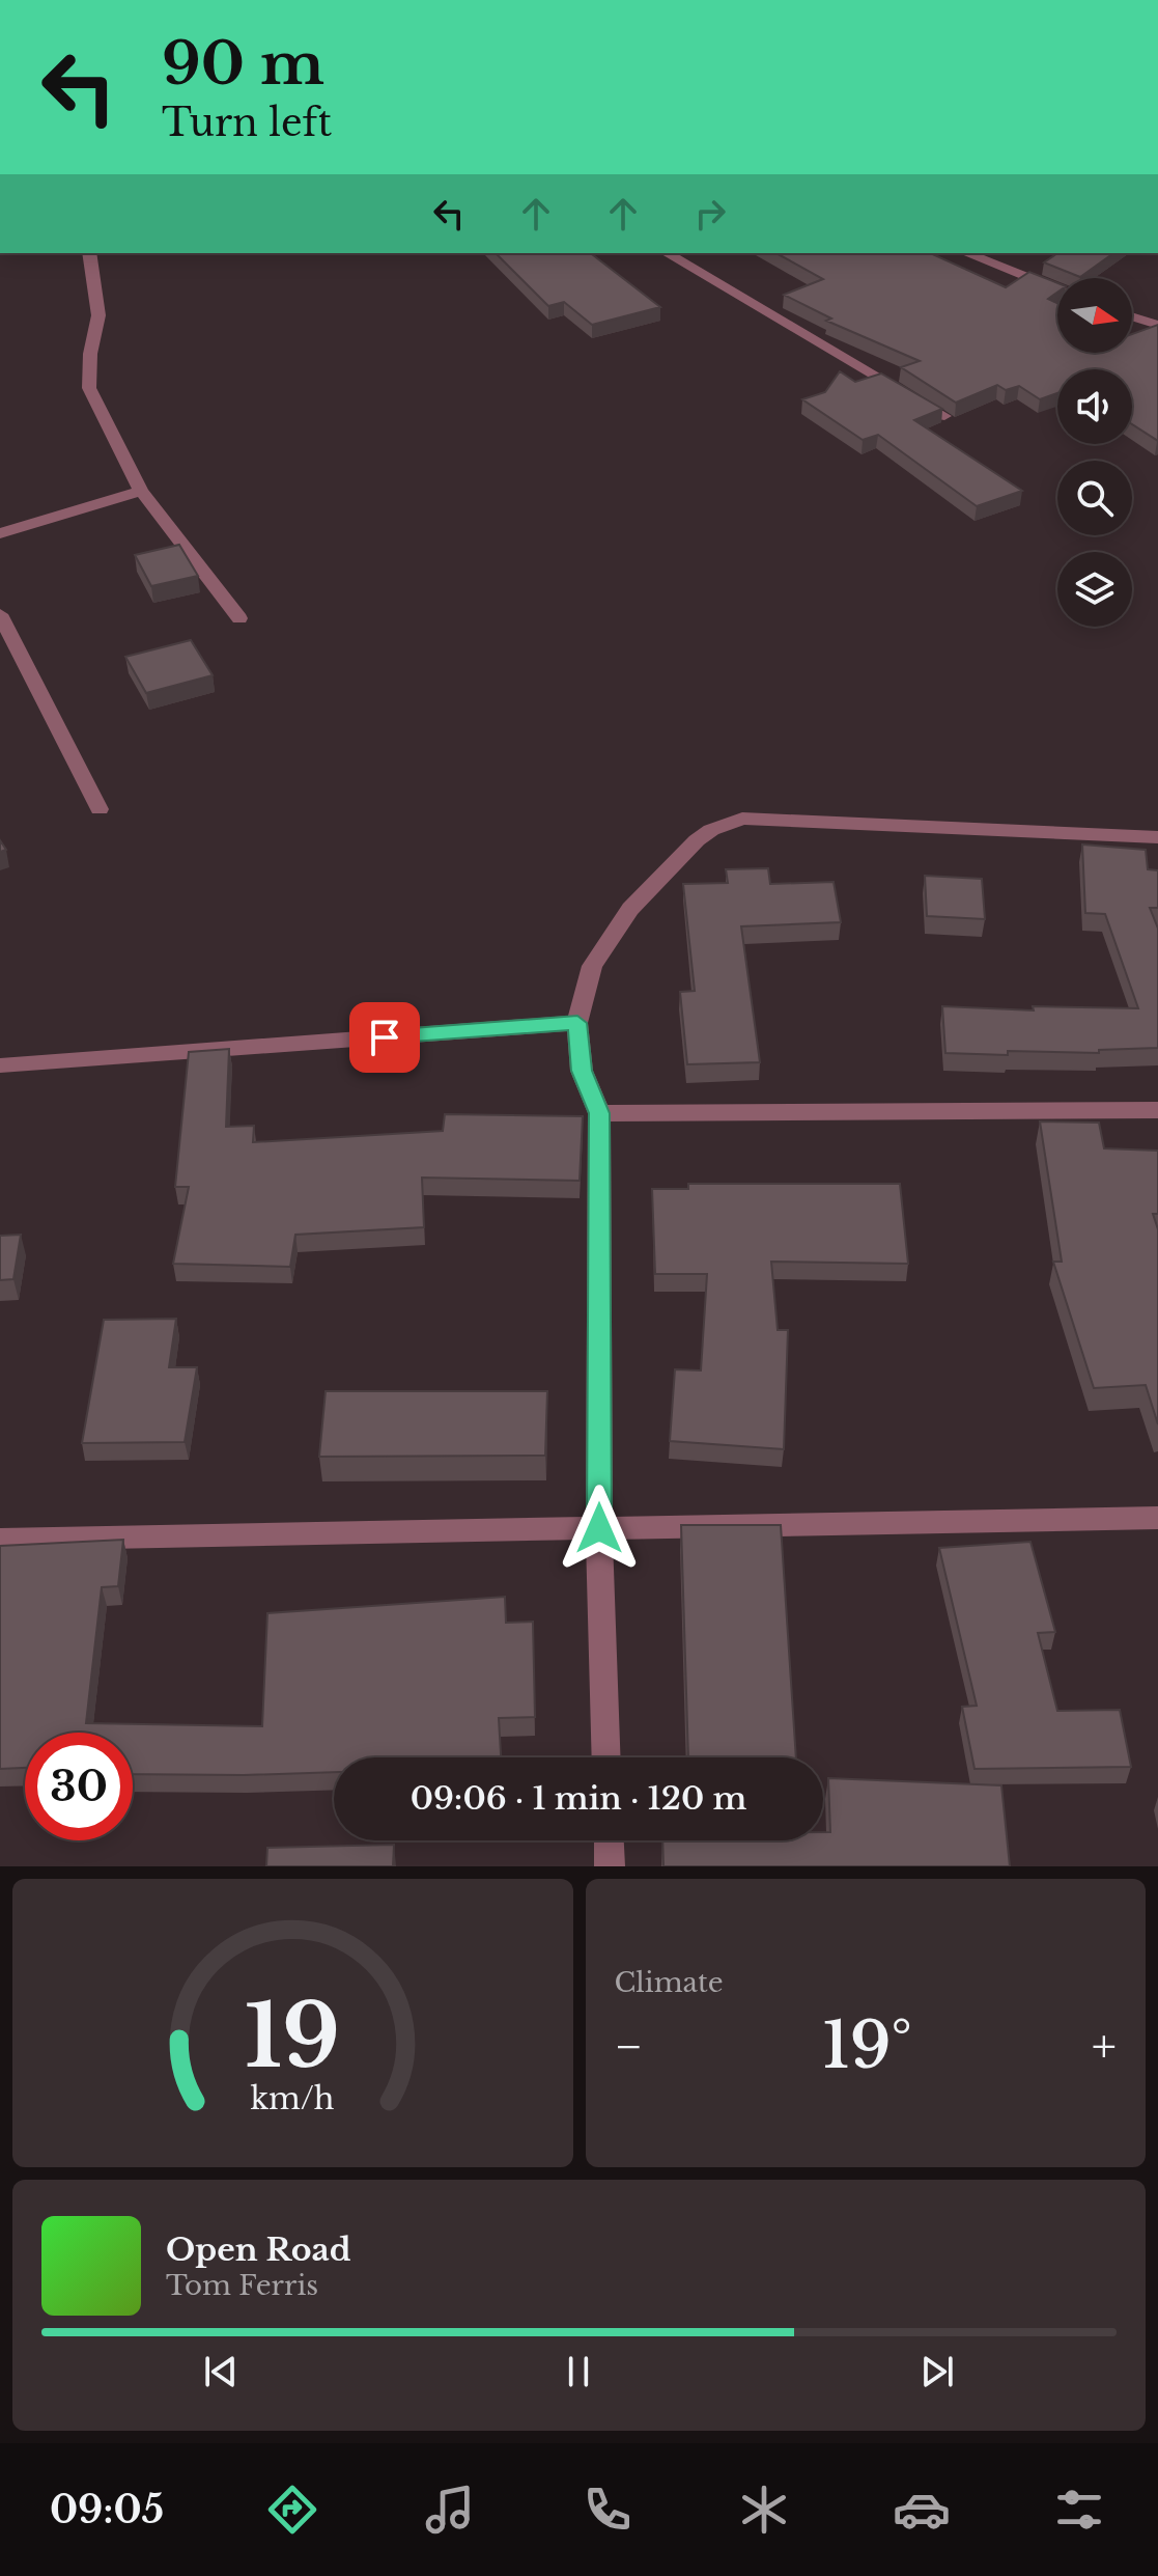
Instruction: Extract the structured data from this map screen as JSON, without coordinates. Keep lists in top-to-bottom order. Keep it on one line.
{"north":"right","page":{"turn":["90 m","Turn left"],"limit":"30","trip":"09:06 · 1 min · 120 m","tile":"Climate","heat":["−","19°","+"],"song":["Open Road","Tom Ferris"],"tabs":"09:05","gauge":["19","km/h"]}}
